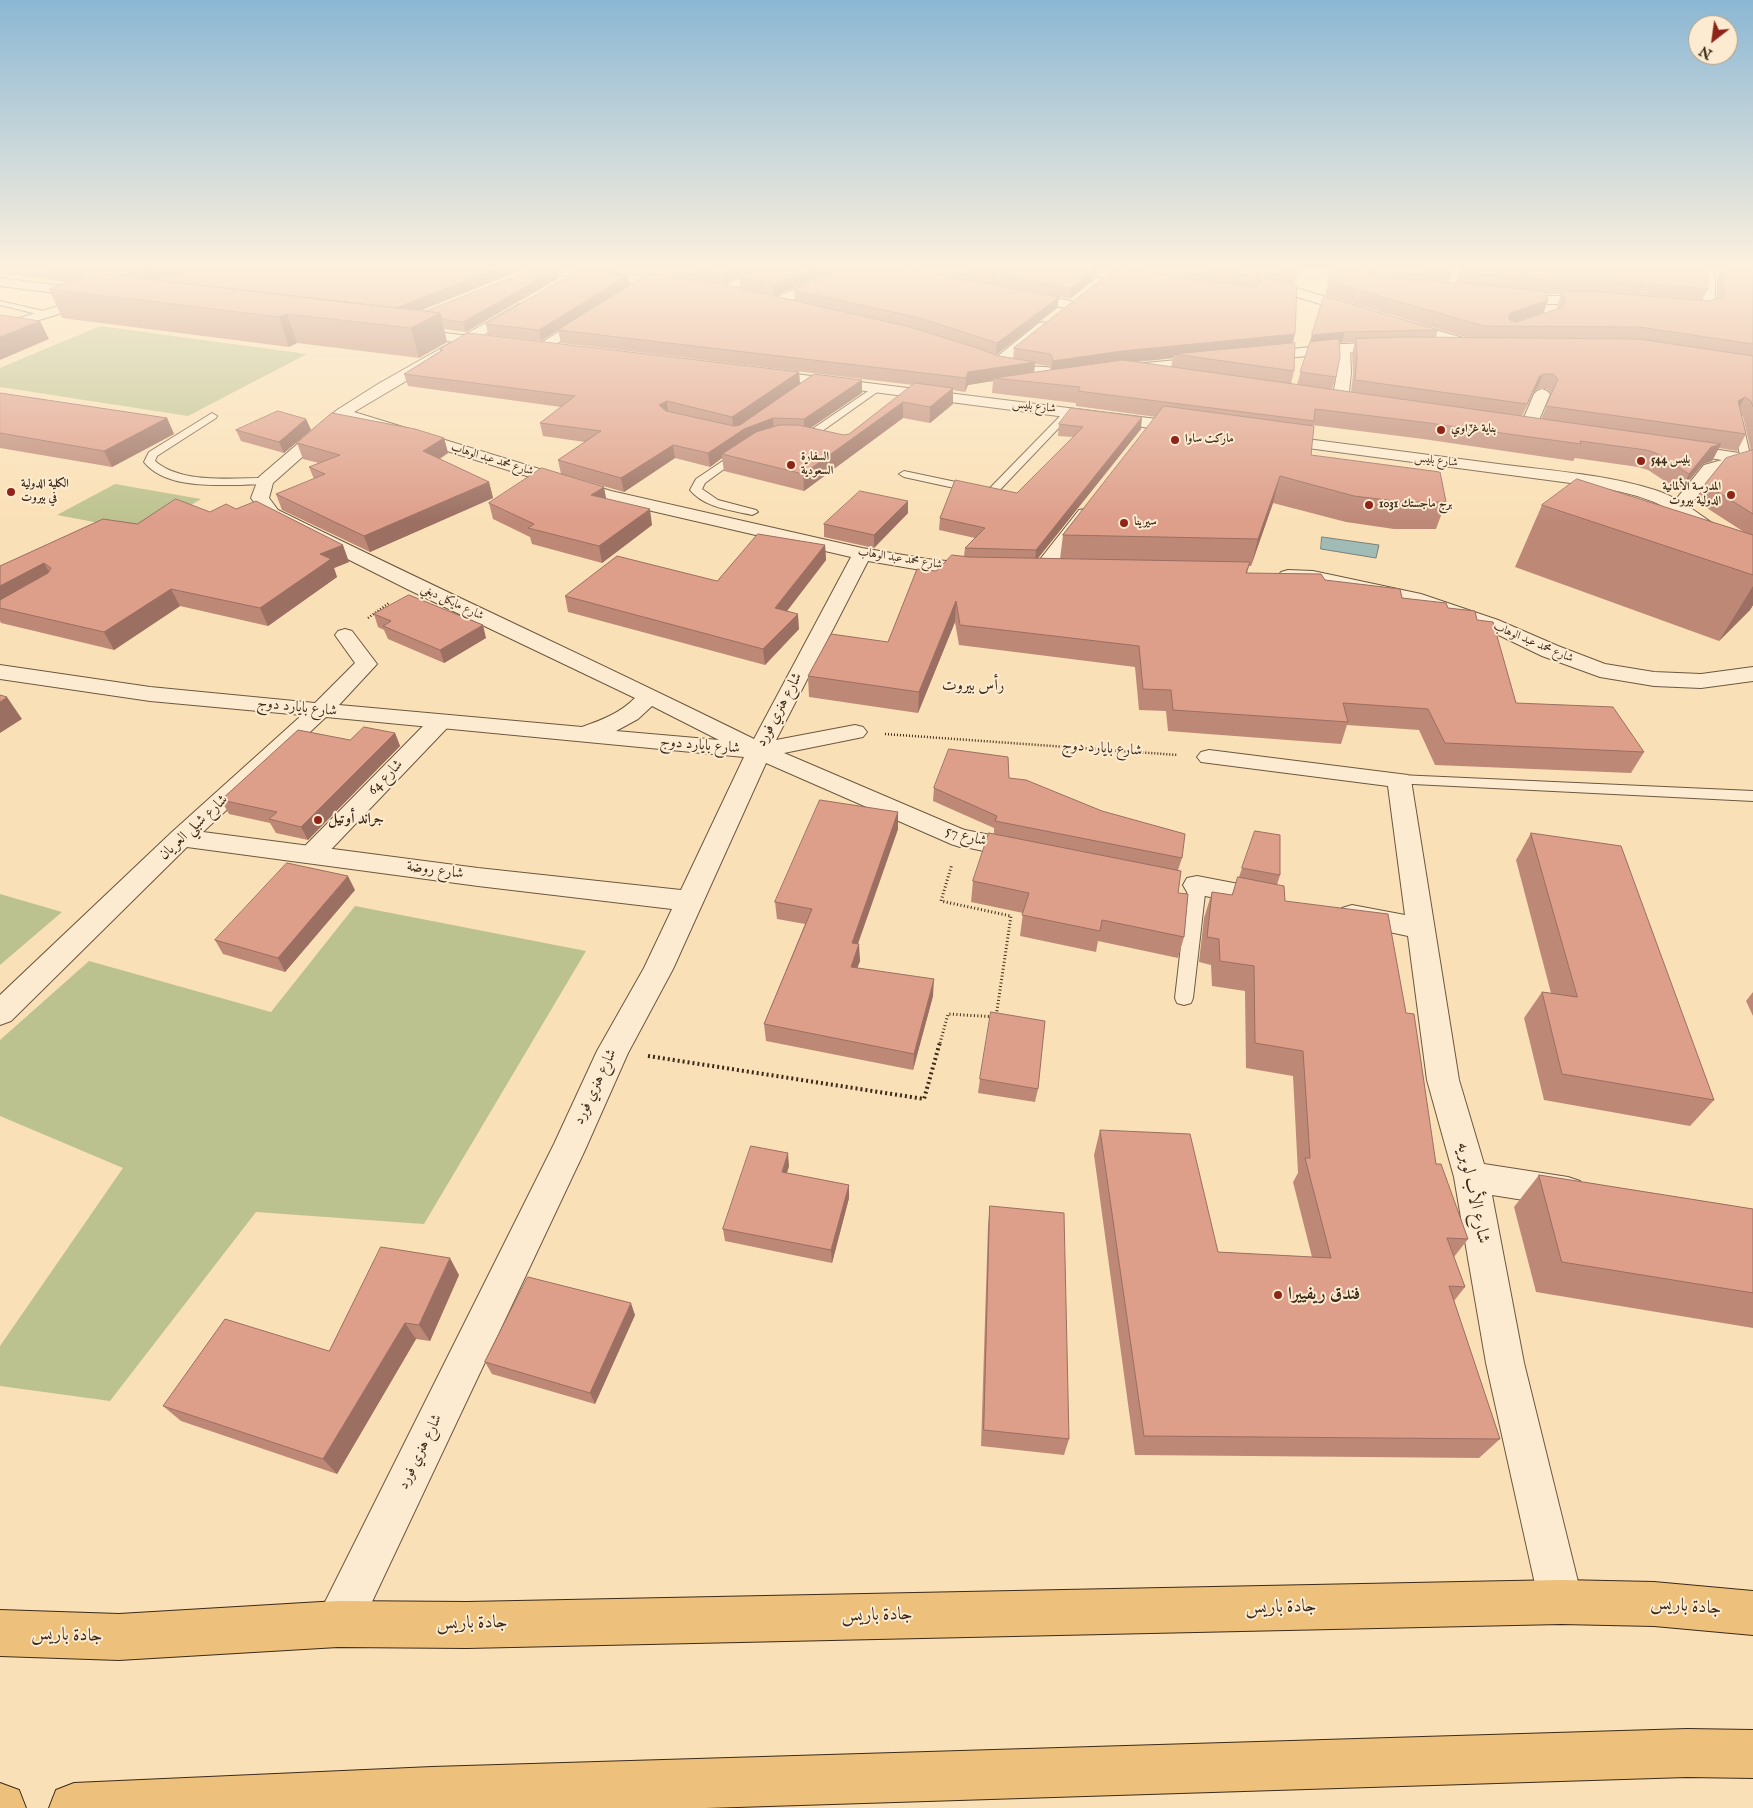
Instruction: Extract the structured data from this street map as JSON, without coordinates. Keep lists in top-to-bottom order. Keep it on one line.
{"streets":{"highway":["جادة باريس"],"street":["شارع بليس","شارع محمد عبد الوهاب","شارع مايكل دبغي","شارع بايارد دوج","شارع هنري فورد","شارع 64","شارع شبلي العريان","شارع 57","شارع روضة","شارع الأب لوبريه"]},"crossings":[["شارع محمد عبد الوهاب","شارع هنري فورد"],["شارع مايكل دبغي","شارع بايارد دوج"],["شارع مايكل دبغي","شارع هنري فورد"],["شارع مايكل دبغي","شارع 57"],["شارع بايارد دوج","شارع هنري فورد"],["شارع بايارد دوج","شارع 64"],["شارع بايارد دوج","شارع شبلي العريان"],["شارع بايارد دوج","شارع 57"],["شارع هنري فورد","شارع 57"],["شارع هنري فورد","شارع روضة"],["شارع هنري فورد","جادة باريس"],["شارع 64","شارع روضة"],["شارع شبلي العريان","شارع روضة"],["شارع الأب لوبريه","جادة باريس"]],"districts":["رأس بيروت"],"places":["بناية غزّاوي","ماركت ساوا","بليس 544","السفارة السعوديّة","الكلية الدولية في بيروت","المدرسة الألمانية الدولية بيروت","برج ماجستك 1031","سيرينا","جراند أوتيل","فندق ريفييرا"],"north":"bottom left"}
